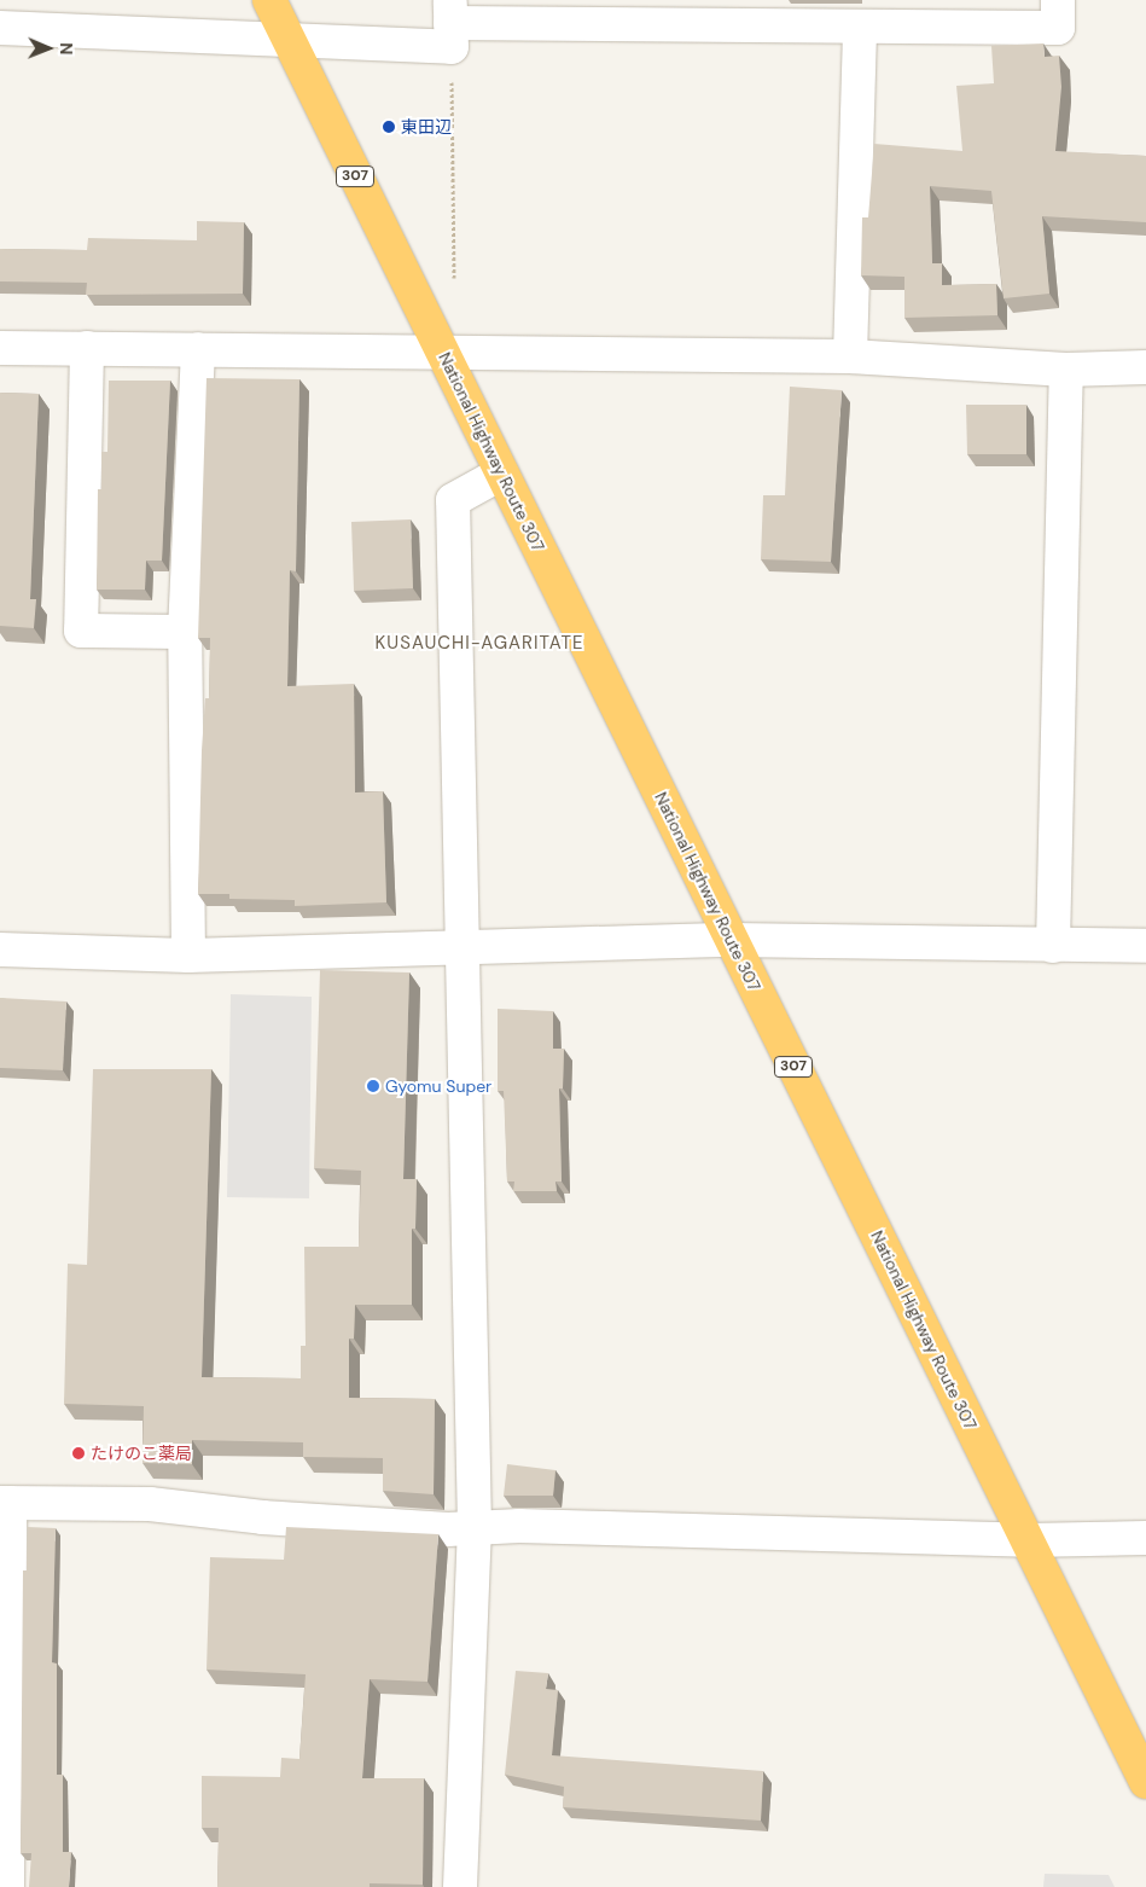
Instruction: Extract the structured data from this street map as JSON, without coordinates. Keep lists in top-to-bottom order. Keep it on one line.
{"streets":{"highway":["307","National Highway Route 307"]},"districts":["KUSAUCHI-AGARITATE"],"places":["東田辺","Gyomu Super","たけのこ薬局"],"north":"right"}
